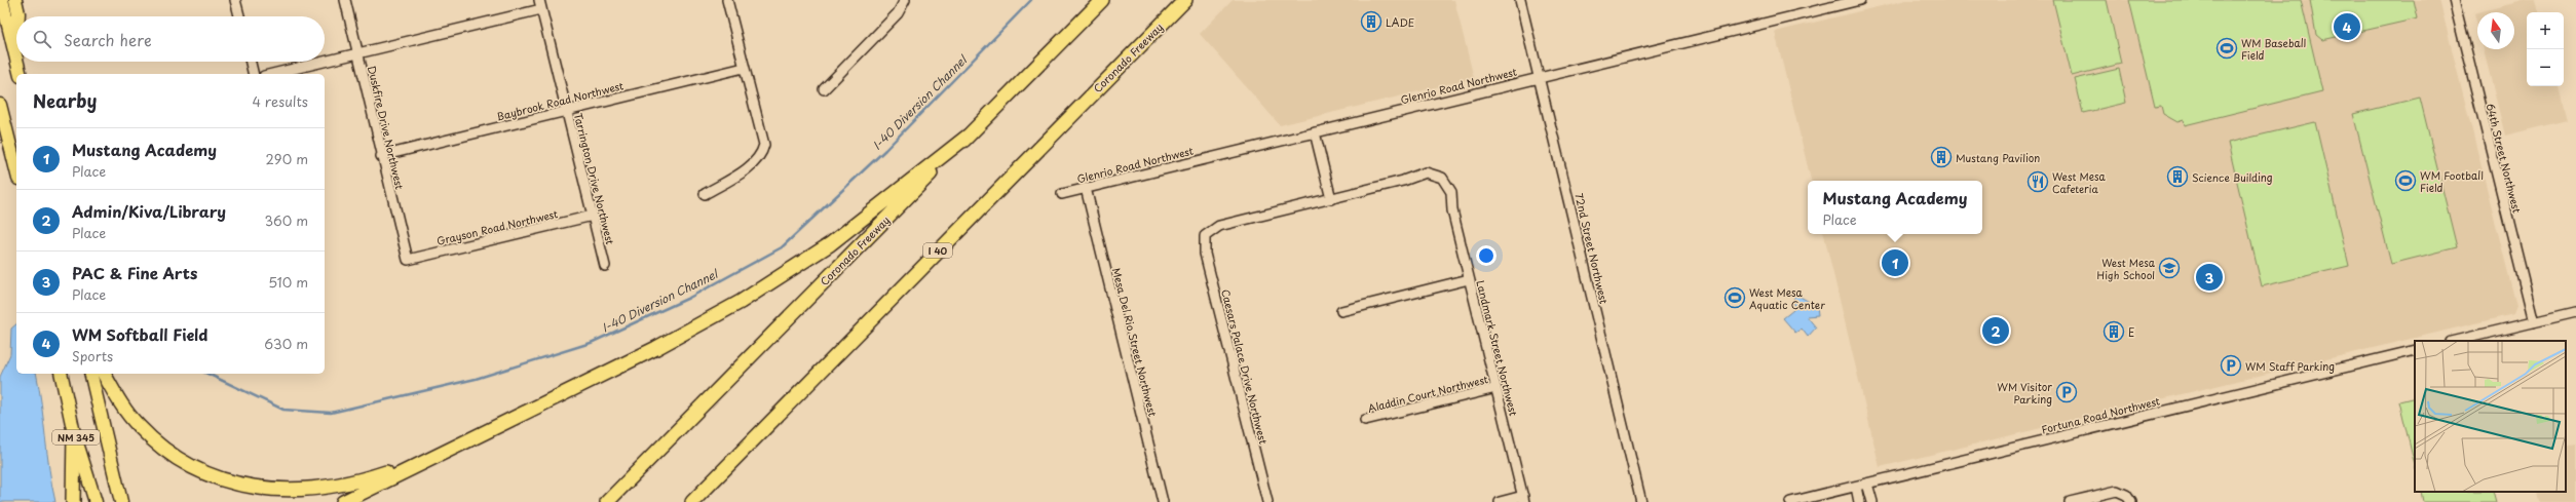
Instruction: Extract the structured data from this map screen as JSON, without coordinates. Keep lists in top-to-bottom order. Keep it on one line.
{"streets":{"highway":["Coronado Freeway","I 40"],"main road":["NM 345"],"street":["Glenrio Road Northwest","Baybrook Road Northwest","Duskfire Drive Northwest","64th Street Northwest","Tarrington Drive Northwest","Grayson Road Northwest","72nd Street Northwest","Mesa Del Rio Street Northwest","Landmark Street Northwest","Caesars Palace Drive Northwest","Aladdin Court Northwest","Fortuna Road Northwest"]},"crossings":[["Glenrio Road Northwest","72nd Street Northwest"],["Glenrio Road Northwest","Mesa Del Rio Street Northwest"],["Baybrook Road Northwest","Duskfire Drive Northwest"],["Baybrook Road Northwest","Tarrington Drive Northwest"],["Duskfire Drive Northwest","Grayson Road Northwest"],["Tarrington Drive Northwest","Grayson Road Northwest"],["Landmark Street Northwest","Caesars Palace Drive Northwest"],["Landmark Street Northwest","Aladdin Court Northwest"]],"water":["I-40 Diversion Channel"],"places":{"building":["LADE","Mustang Pavilion","Science Building","E"],"sports":["WM Baseball Field","WM Football Field","West Mesa Aquatic Center"],"restaurant":["West Mesa Cafeteria"],"school or university":["West Mesa High School"],"parking":["WM Staff Parking","WM Visitor Parking"]},"north":"top","page":{"pins":["4","1","3","2"],"map_buttons":["+","−"],"search":"Search here","heading":["Nearby","4 results"],"list":[{"mark":"1","name":"Mustang Academy","note":"Place","value":"290 m"},{"mark":"2","name":"Admin/Kiva/Library","note":"Place","value":"360 m"},{"mark":"3","name":"PAC & Fine Arts","note":"Place","value":"510 m"},{"mark":"4","name":"WM Softball Field","note":"Sports","value":"630 m"}],"popup":["Mustang Academy","Place"]}}
